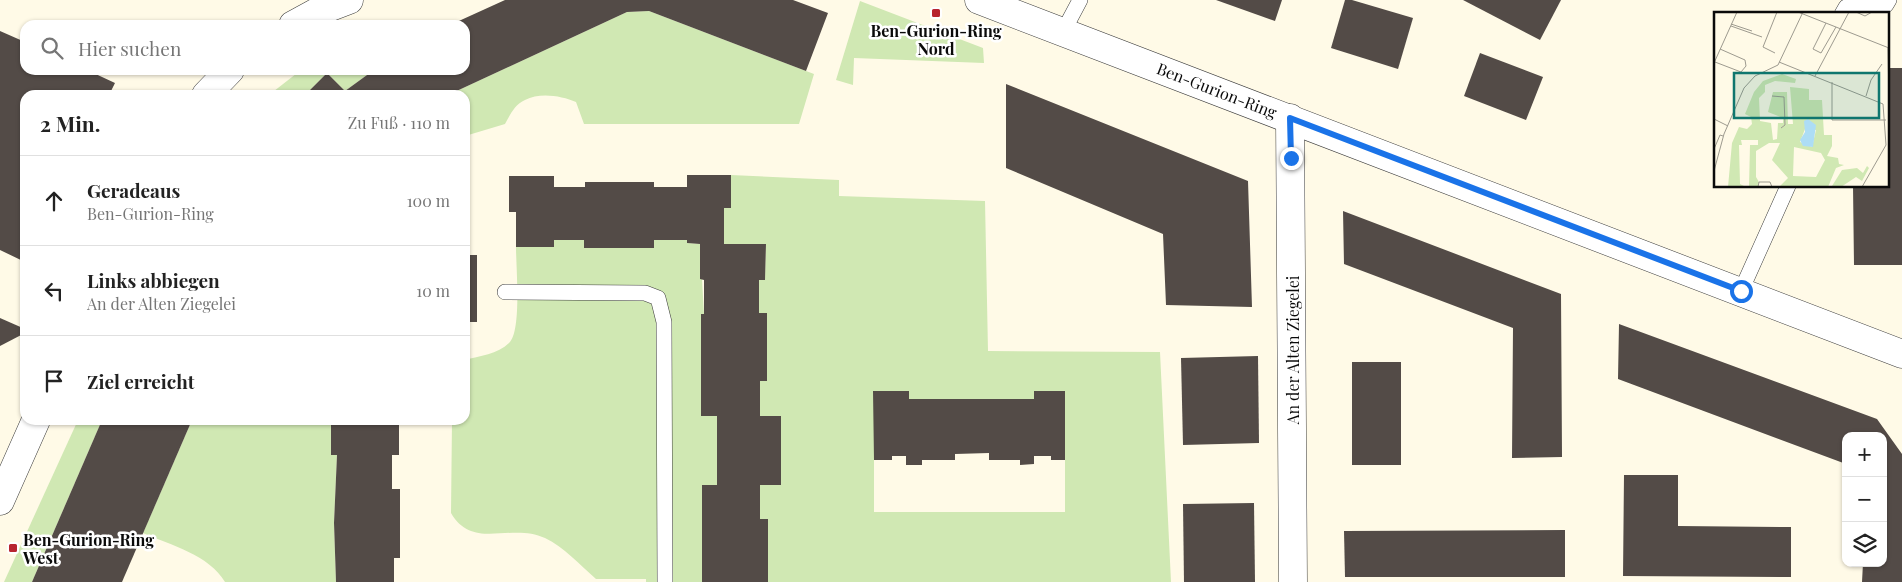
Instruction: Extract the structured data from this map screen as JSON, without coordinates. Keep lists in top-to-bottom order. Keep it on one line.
{"streets":{"street":["Ben-Gurion-Ring","An der Alten Ziegelei"]},"crossings":[["Ben-Gurion-Ring","An der Alten Ziegelei"]],"places":{"transit":["Ben-Gurion-Ring Nord","Ben-Gurion-Ring West"]},"page":{"search":"Hier suchen","heading":["2 Min.","Zu Fuß · 110 m"],"list":[["Geradeaus","Ben-Gurion-Ring","100 m"],["Links abbiegen","An der Alten Ziegelei","10 m"],"Ziel erreicht"],"map_buttons":["+","−"]}}
